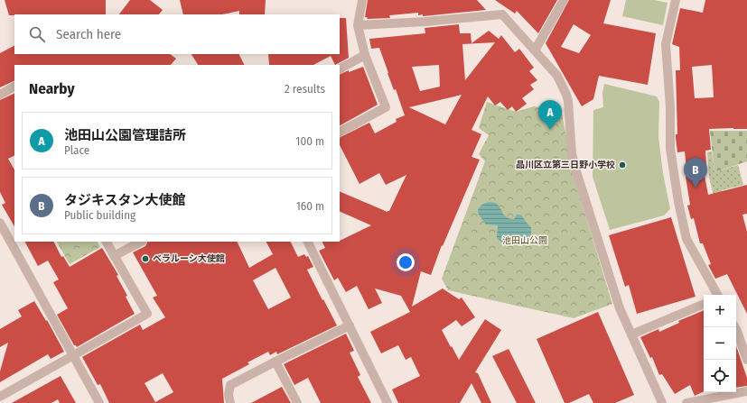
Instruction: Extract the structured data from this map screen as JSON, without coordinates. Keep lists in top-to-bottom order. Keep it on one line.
{"parks":["池田山公園"],"places":["品川区立第三日野小学校","ベラルーシ大使館"],"page":{"search":"Search here","heading":["Nearby","2 results"],"pins":["A","B"],"list":[{"mark":"A","name":"池田山公園管理詰所","note":"Place","value":"100 m"},{"mark":"B","name":"タジキスタン大使館","note":"Public building","value":"160 m"}],"map_buttons":["+","−"]}}
